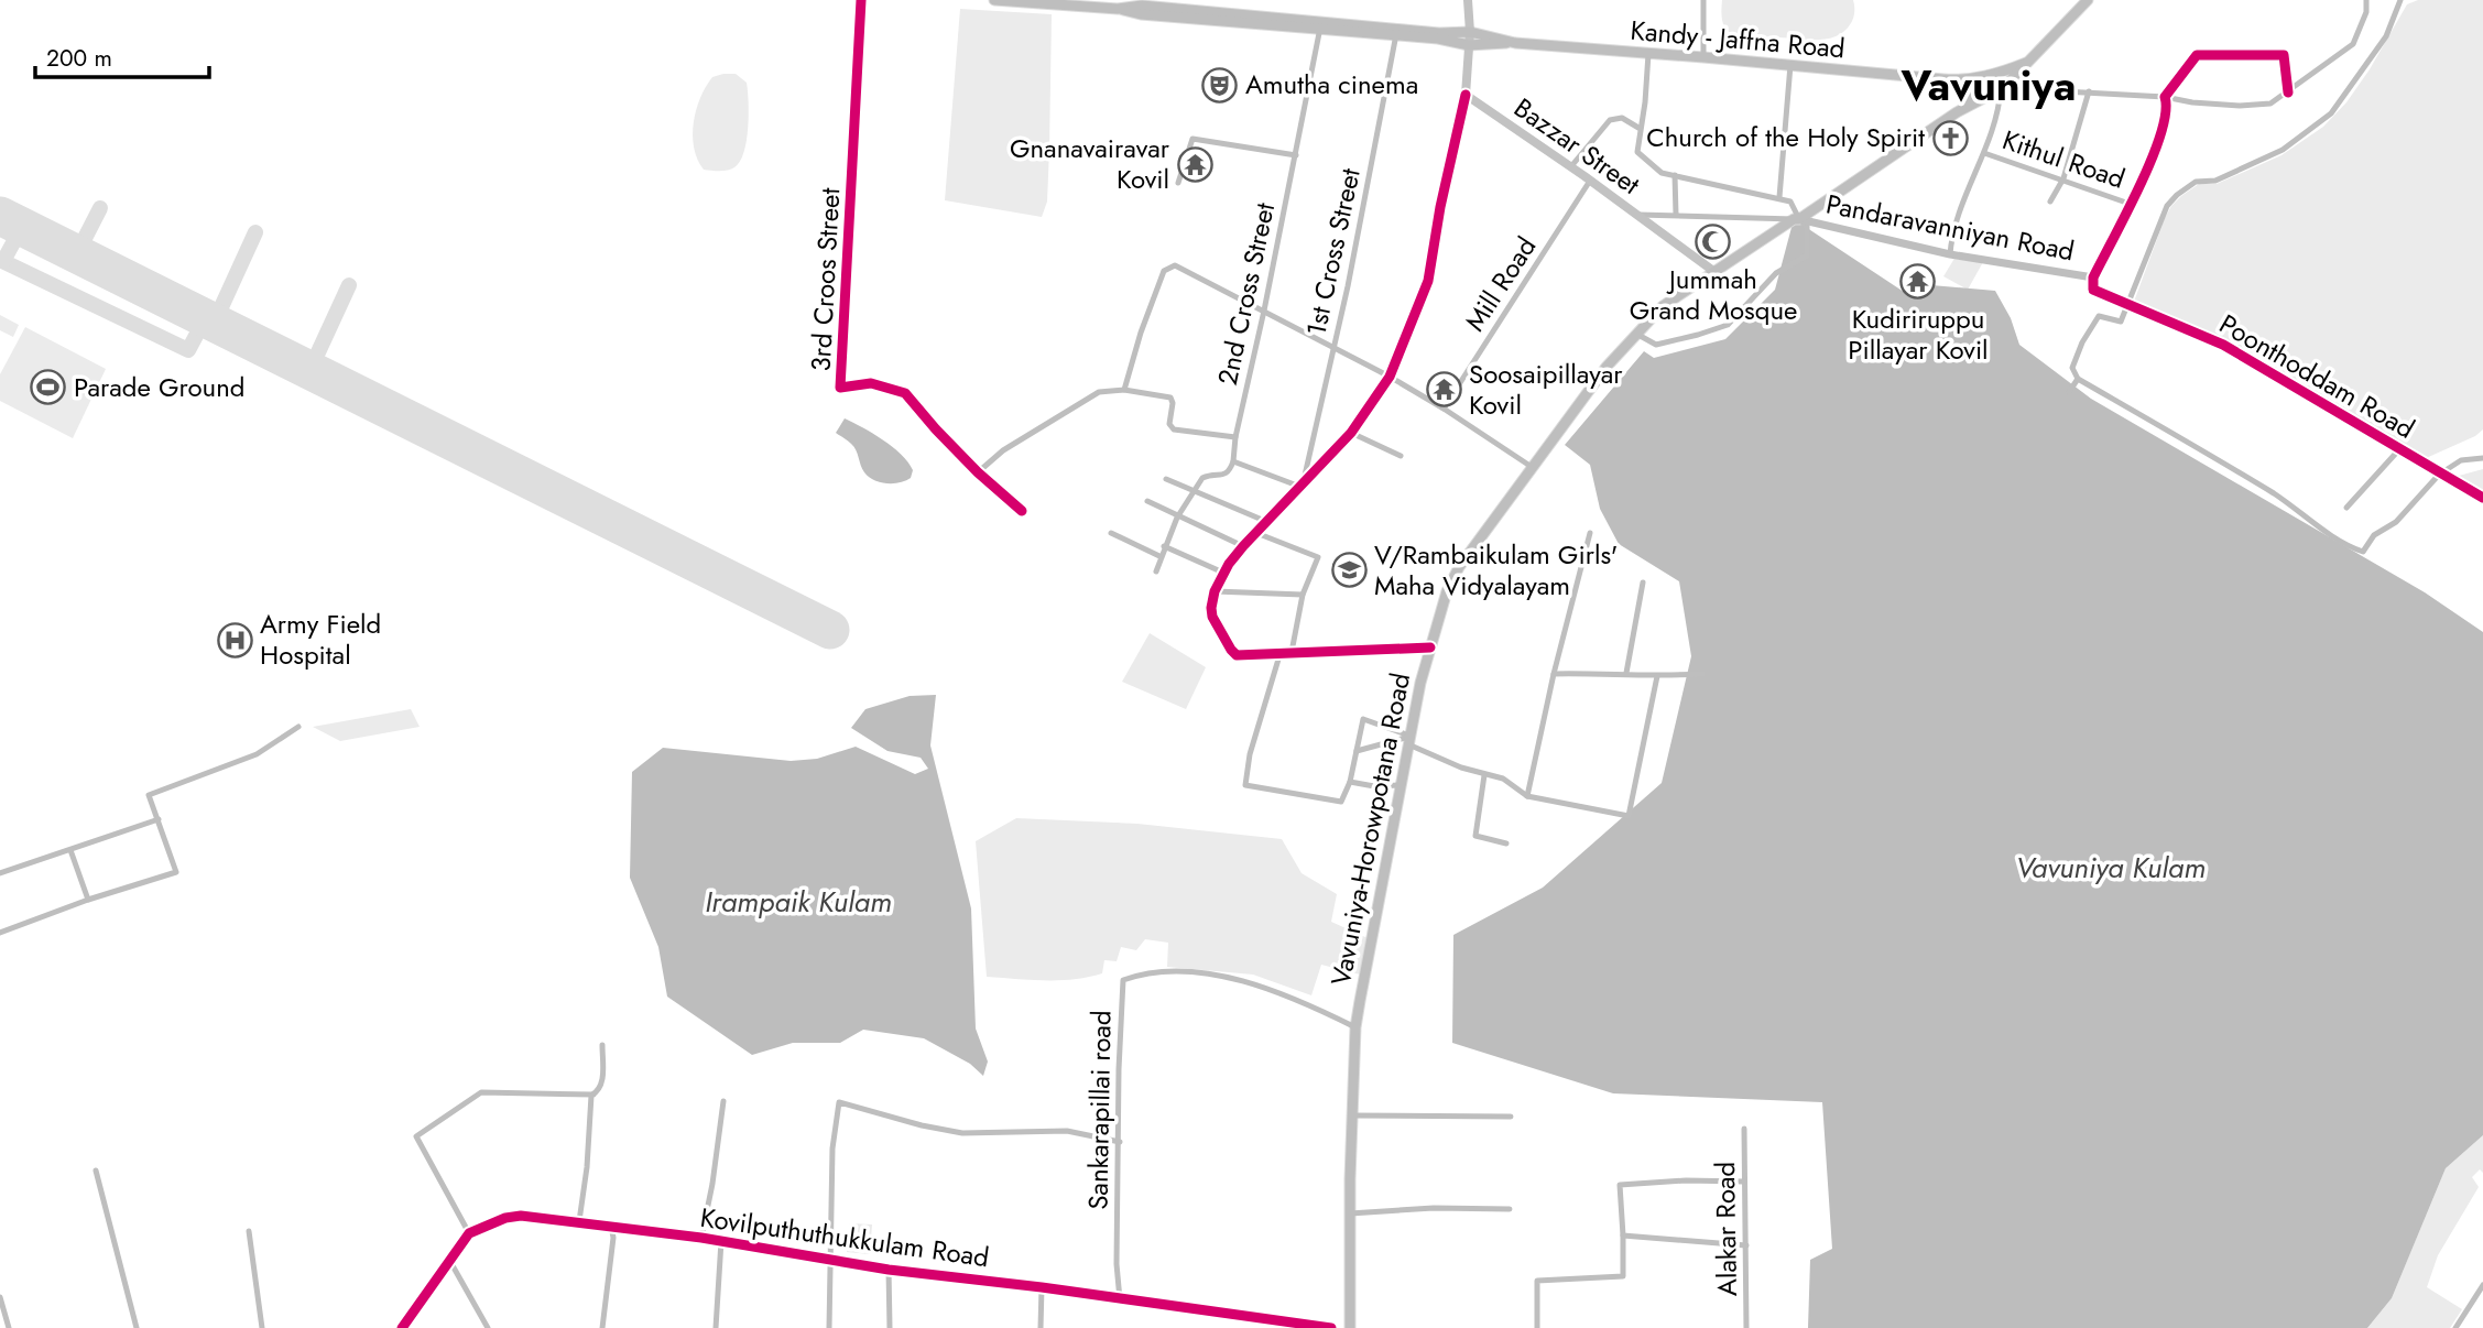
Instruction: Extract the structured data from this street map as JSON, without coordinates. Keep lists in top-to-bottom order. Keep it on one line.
{"streets":{"highway":["Kandy - Jaffna Road","Vavuniya-Horowpotana Road"],"main road":["Bazzar Street"],"street":["Kithul Road","Pandaravanniyan Road","1st Cross Street","3rd Croos Street","Mill Road","2nd Cross Street","Poonthoddam Road","Sankarapillai road","Alakar Road","Kovilputhuthukkulam Road"]},"crossings":[["Kandy - Jaffna Road","1st Cross Street"],["Kandy - Jaffna Road","2nd Cross Street"],["Kandy - Jaffna Road","Vavuniya-Horowpotana Road"],["Bazzar Street","Mill Road"],["Bazzar Street","Vavuniya-Horowpotana Road"],["Pandaravanniyan Road","Poonthoddam Road"],["Pandaravanniyan Road","Vavuniya-Horowpotana Road"],["Vavuniya-Horowpotana Road","Sankarapillai road"],["Sankarapillai road","Kovilputhuthukkulam Road"]],"districts":["Vavuniya"],"water":["Vavuniya Kulam","Irampaik Kulam"],"places":{"theatre":["Amutha cinema"],"church":["Church of the Holy Spirit"],"temple":["Gnanavairavar Kovil","Kudiriruppu Pillayar Kovil","Soosaipillayar Kovil"],"mosque":["Jummah Grand Mosque"],"sports":["Parade Ground"],"school or university":["V/Rambaikulam Girls' Maha Vidyalayam"],"hospital":["Army Field Hospital"]},"scale_bar":"200 m"}
